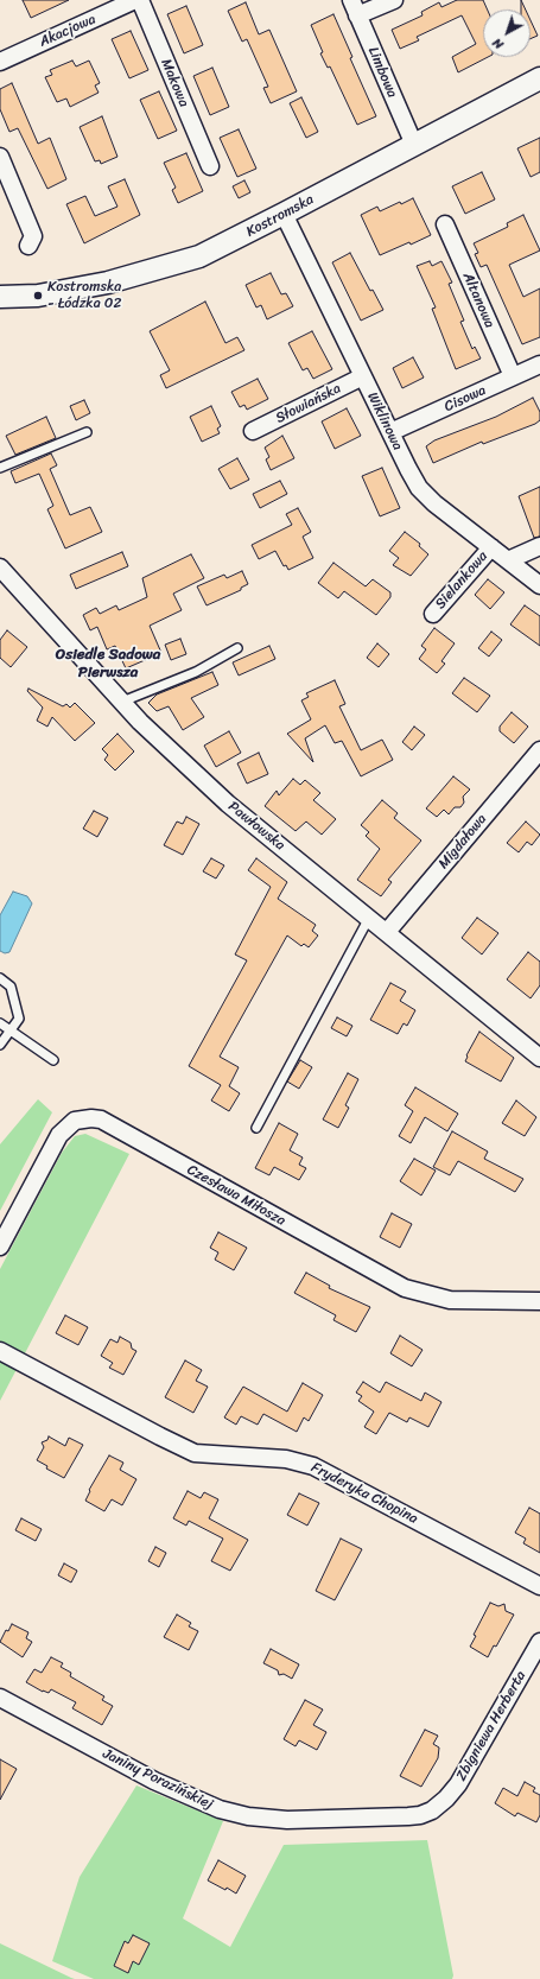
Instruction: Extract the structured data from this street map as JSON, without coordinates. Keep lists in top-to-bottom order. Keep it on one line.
{"streets":{"street":["Akacjowa","Limbowa","Makowa","Kostromska","Altanowa","Cisowa","Słowiańska","Wiklinowa","Sielankowa","Pawłowska","Migdałowa","Czesława Miłosza","Fryderyka Chopina","Zbigniewa Herberta","Janiny Porazińskiej"]},"crossings":[["Limbowa","Kostromska"],["Kostromska","Wiklinowa"],["Altanowa","Cisowa"],["Cisowa","Wiklinowa"],["Słowiańska","Wiklinowa"],["Wiklinowa","Sielankowa"],["Pawłowska","Migdałowa"],["Zbigniewa Herberta","Janiny Porazińskiej"]],"districts":["Osiedle Sadowa Pierwsza"],"places":["Kostromska - Łódzka 02"],"north":"bottom left"}
